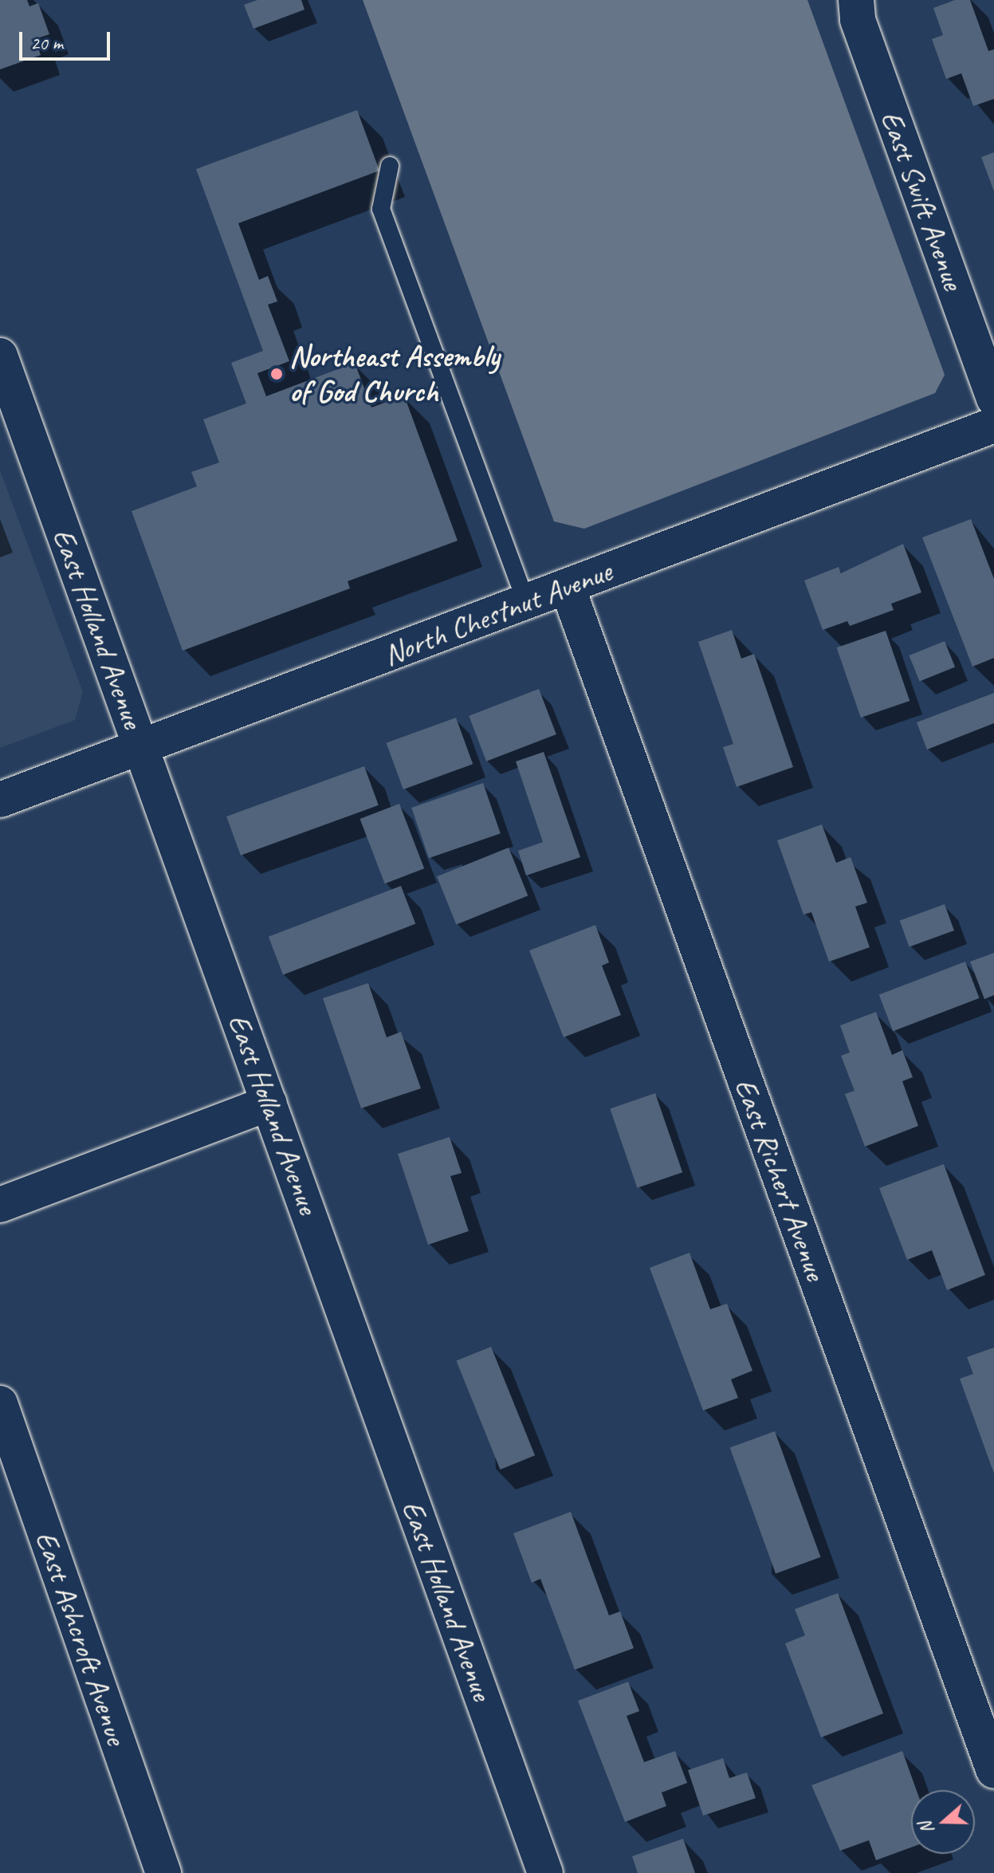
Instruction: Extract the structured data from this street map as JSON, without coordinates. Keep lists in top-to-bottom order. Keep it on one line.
{"streets":{"street":["East Swift Avenue","North Chestnut Avenue","East Holland Avenue","East Richert Avenue","East Ashcroft Avenue"]},"crossings":[["North Chestnut Avenue","East Holland Avenue"],["North Chestnut Avenue","East Richert Avenue"]],"places":["Northeast Assembly of God Church"],"scale_bar":"20 m","north":"left"}
